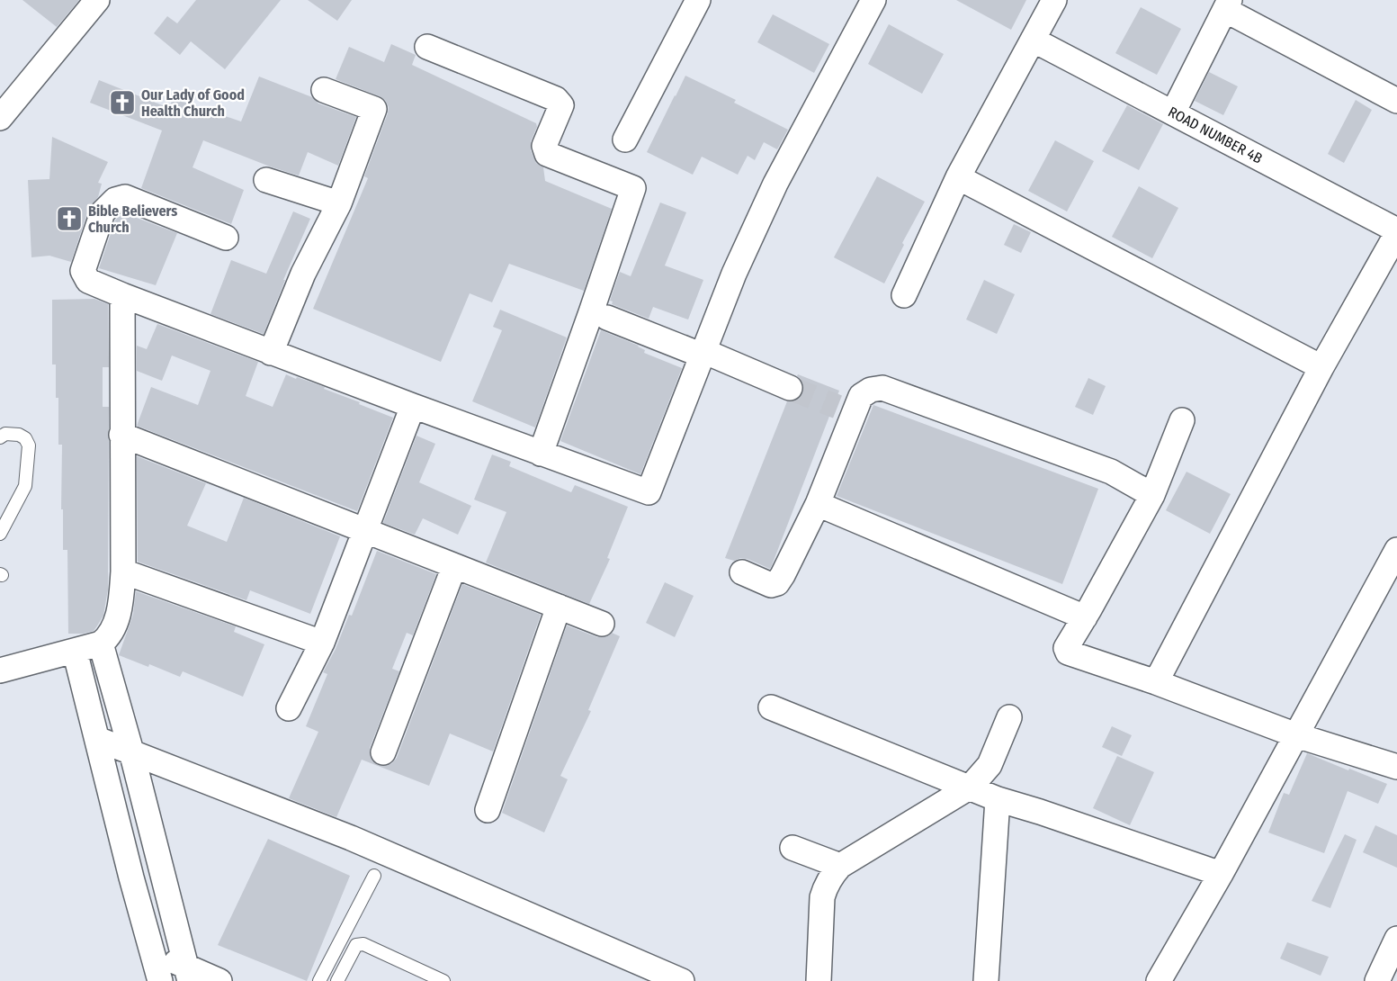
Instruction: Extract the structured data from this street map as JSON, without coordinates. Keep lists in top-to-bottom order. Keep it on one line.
{"streets":{"street":["ROAD NUMBER 4B"]},"places":{"church":["Our Lady of Good Health Church","Bible Believers Church"]}}
